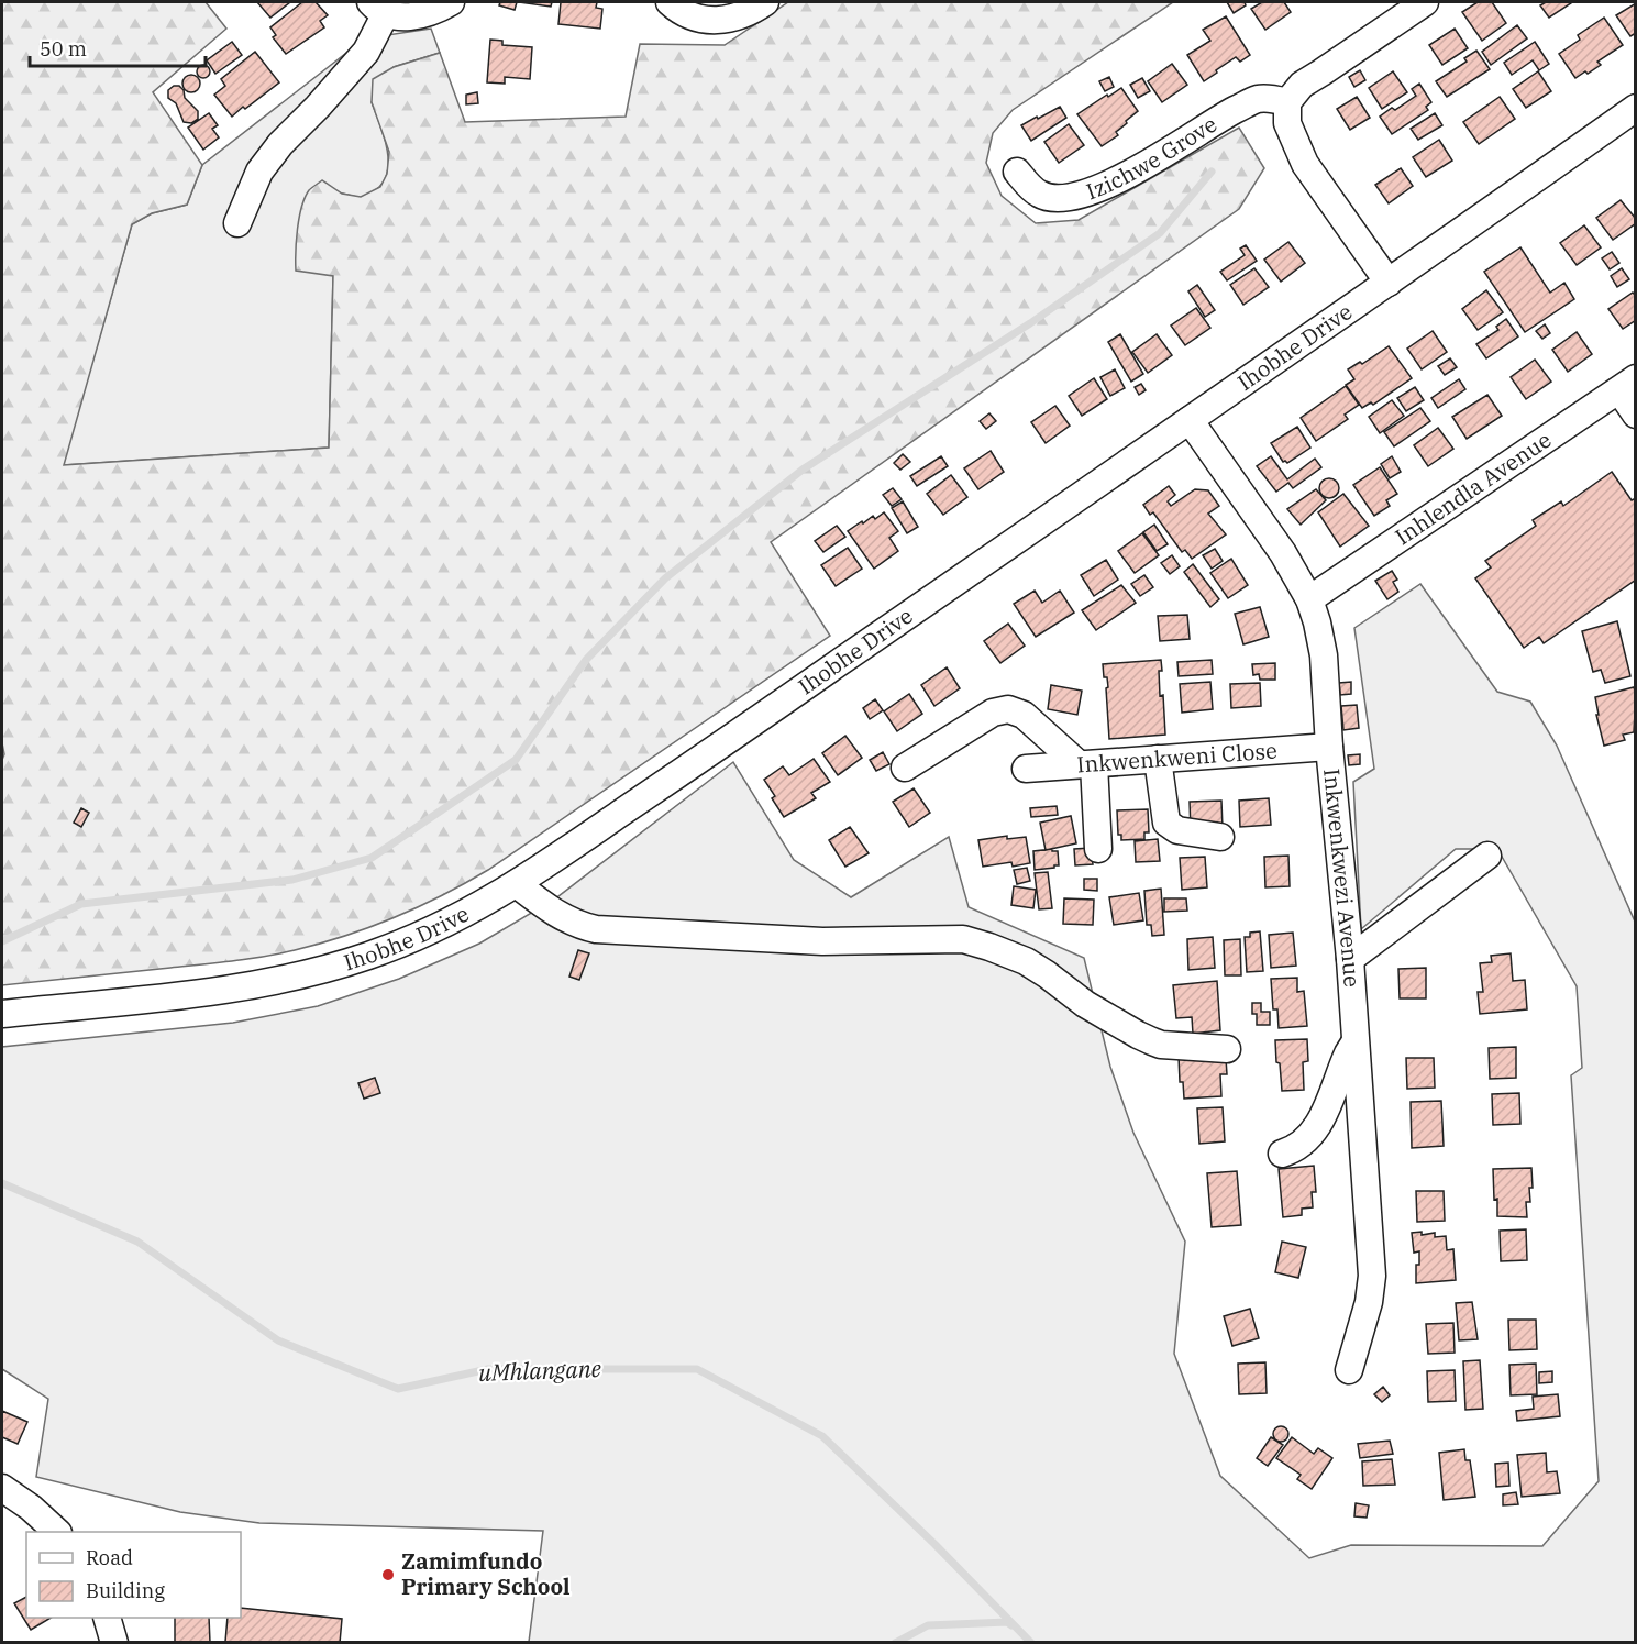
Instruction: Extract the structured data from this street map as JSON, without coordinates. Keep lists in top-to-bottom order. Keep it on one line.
{"streets":{"street":["Izichwe Grove","Ihobhe Drive","Inhlendla Avenue","Inkwenkweni Close","Inkwenkwezi Avenue"]},"crossings":[["Ihobhe Drive","Inkwenkwezi Avenue"],["Inhlendla Avenue","Inkwenkwezi Avenue"],["Inkwenkweni Close","Inkwenkwezi Avenue"]],"water":["uMhlangane"],"places":["Zamimfundo Primary School"],"legend":["Road","Building"],"scale_bar":"50 m"}
